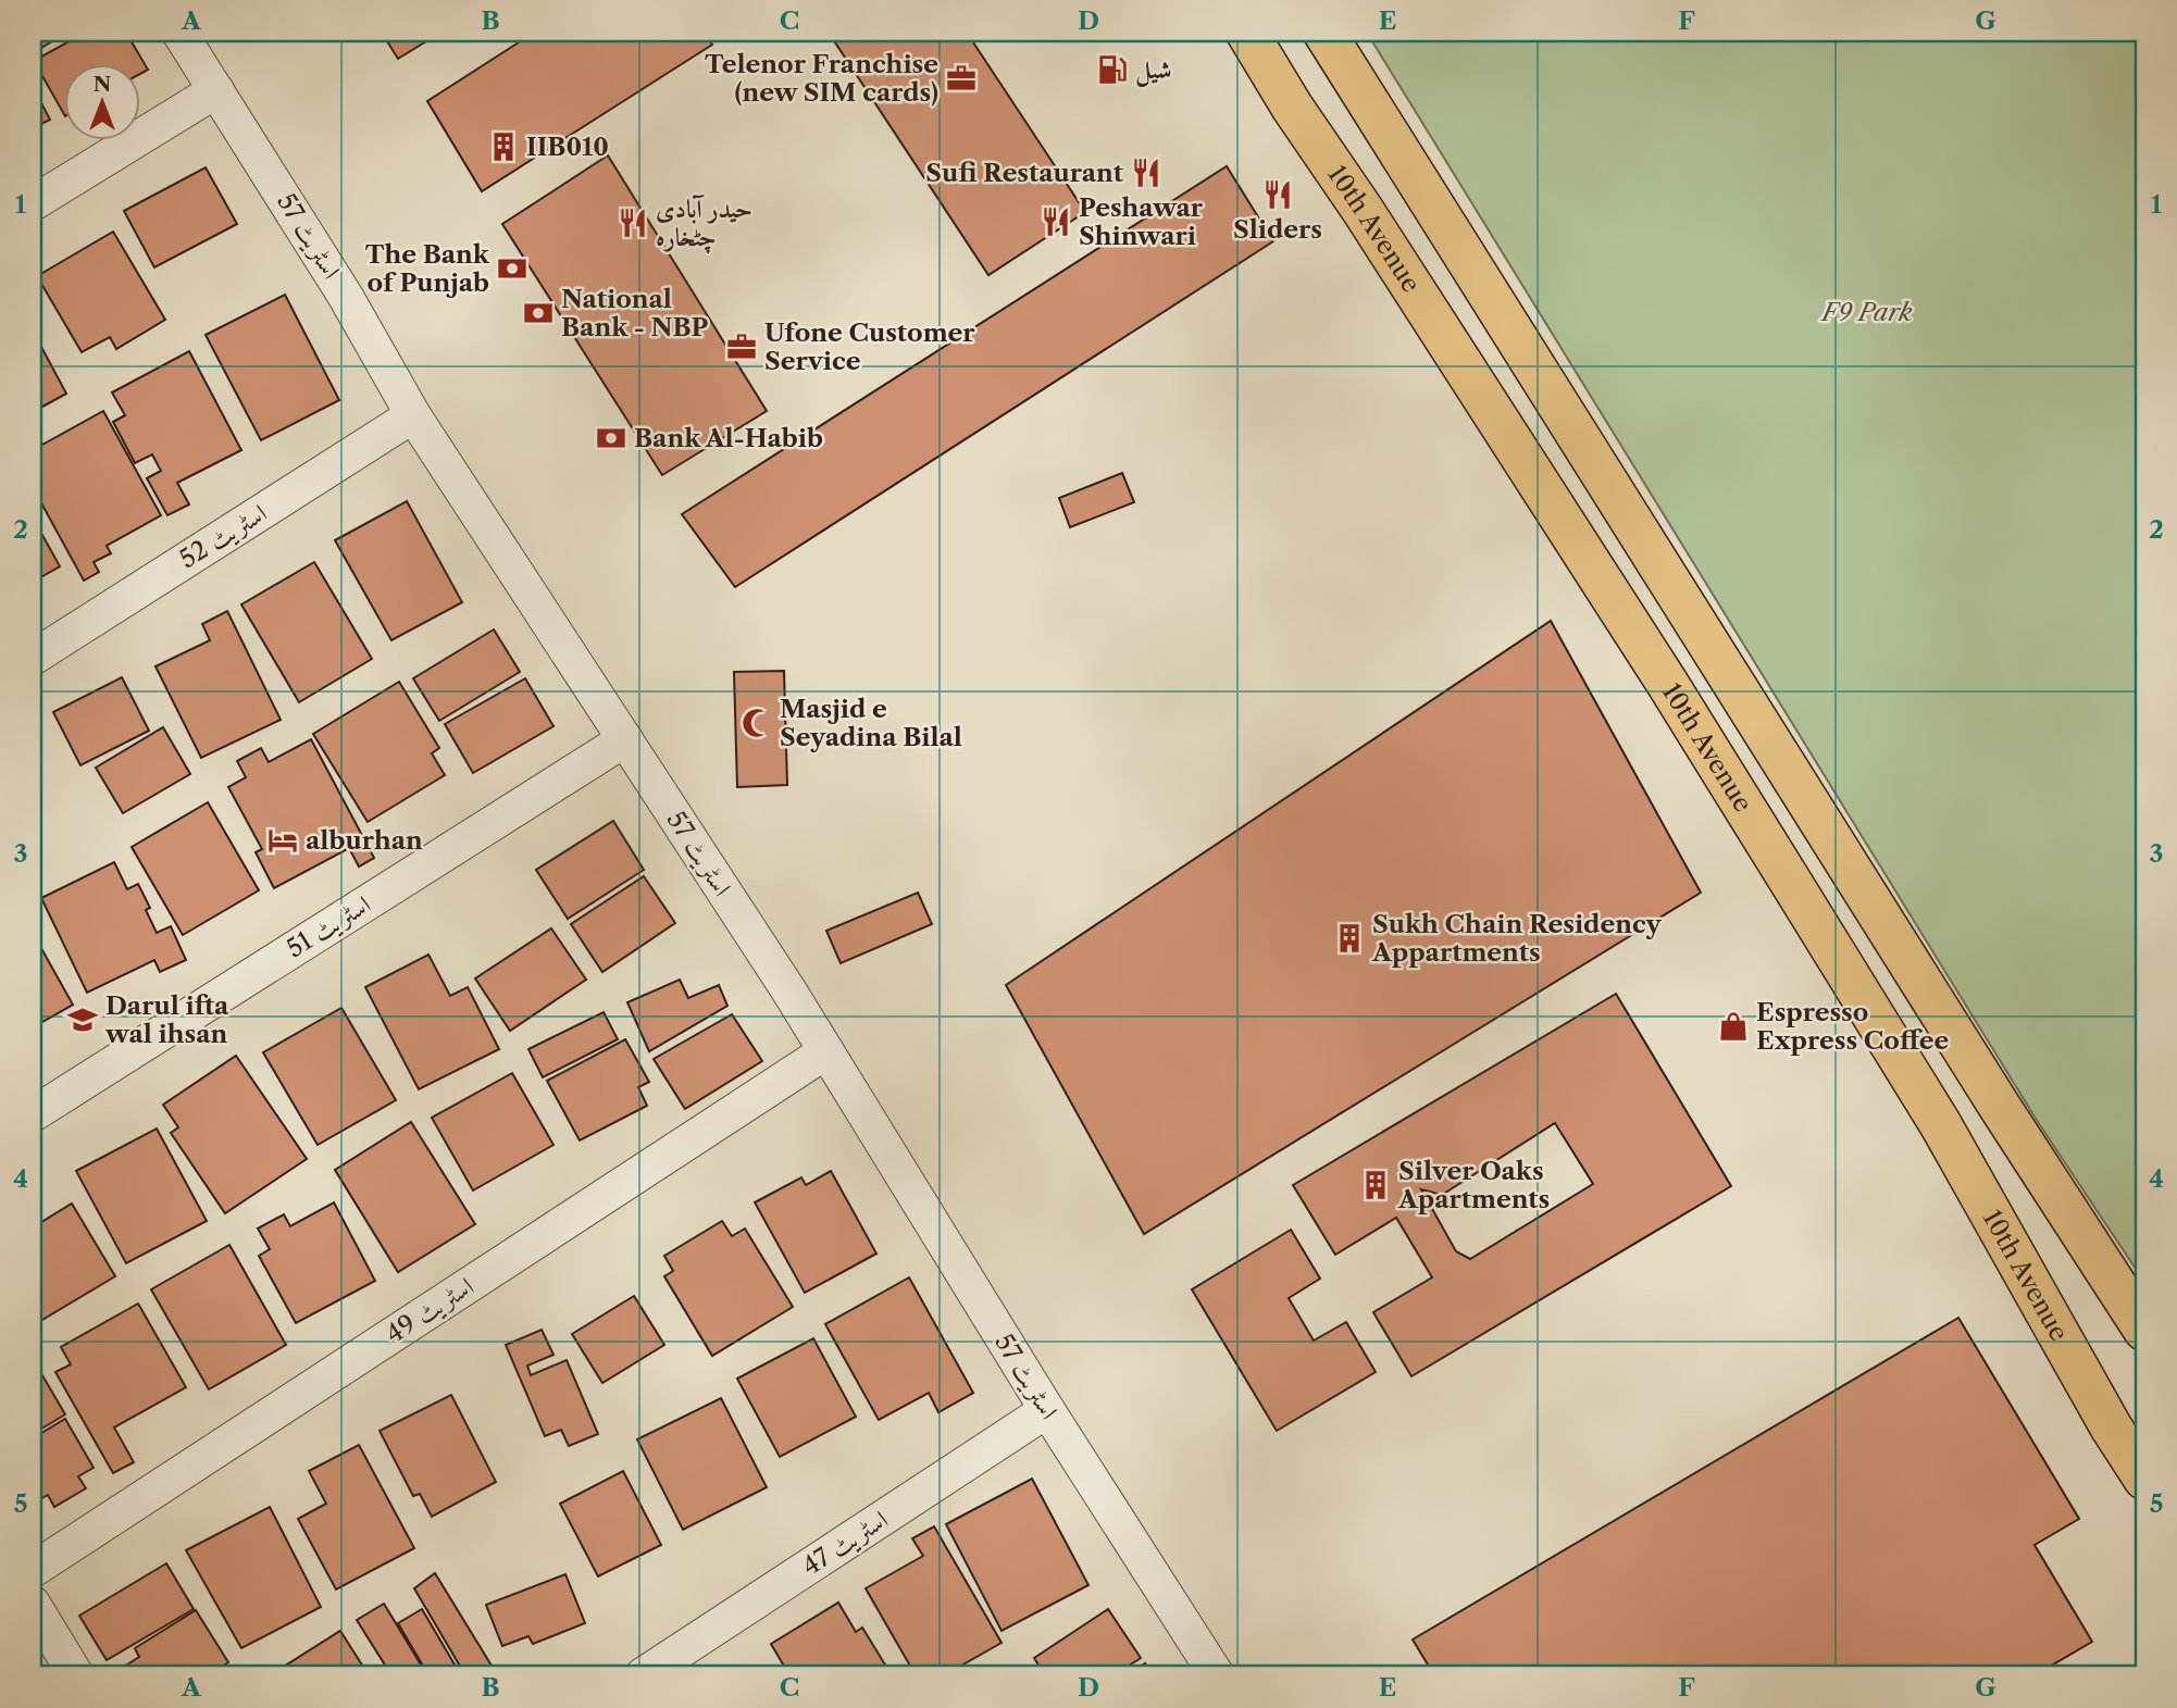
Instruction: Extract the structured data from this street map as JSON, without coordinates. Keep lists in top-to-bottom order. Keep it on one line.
{"streets":{"main road":["10th Avenue"],"street":["اسٹریٹ 57","اسٹریٹ 52","اسٹریٹ 51","اسٹریٹ 49","اسٹریٹ 47"]},"crossings":[["اسٹریٹ 57","اسٹریٹ 52"],["اسٹریٹ 57","اسٹریٹ 51"],["اسٹریٹ 57","اسٹریٹ 49"],["اسٹریٹ 57","اسٹریٹ 47"]],"parks":["F9 Park"],"places":{"fuel station":["شیل"],"office":["Telenor Franchise (new SIM cards)","Ufone Customer Service"],"building":["IIB010","Sukh Chain Residency Appartments","Silver Oaks Apartments"],"restaurant":["Sufi Restaurant","Sliders","Peshawar Shinwari","حیدر آبادی چٹخارہ"],"bank":["The Bank of Punjab","National Bank - NBP","Bank Al-Habib"],"mosque":["Masjid e Seyadina Bilal"],"hotel":["alburhan"],"school or university":["Darul ifta wal ihsan"],"shop":["Espresso Express Coffee"]},"north":"top","grid":{"columns":["A","B","C","D","E","F","G"],"rows":["1","2","3","4","5"]}}
